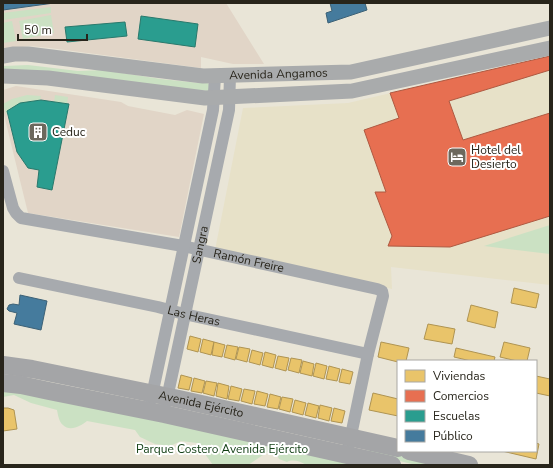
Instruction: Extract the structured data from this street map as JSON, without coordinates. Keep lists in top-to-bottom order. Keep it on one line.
{"streets":{"highway":["Avenida Ejército"],"main road":["Avenida Angamos"],"street":["Sangra","Ramón Freire","Las Heras"]},"crossings":[["Avenida Angamos","Sangra"],["Sangra","Ramón Freire"],["Sangra","Las Heras"],["Sangra","Avenida Ejército"],["Ramón Freire","Las Heras"]],"parks":["Parque Costero Avenida Ejército"],"places":{"building":["Ceduc"],"hotel":["Hotel del Desierto"]},"legend":["Viviendas","Comercios","Escuelas","Público"],"scale_bar":"50 m"}
